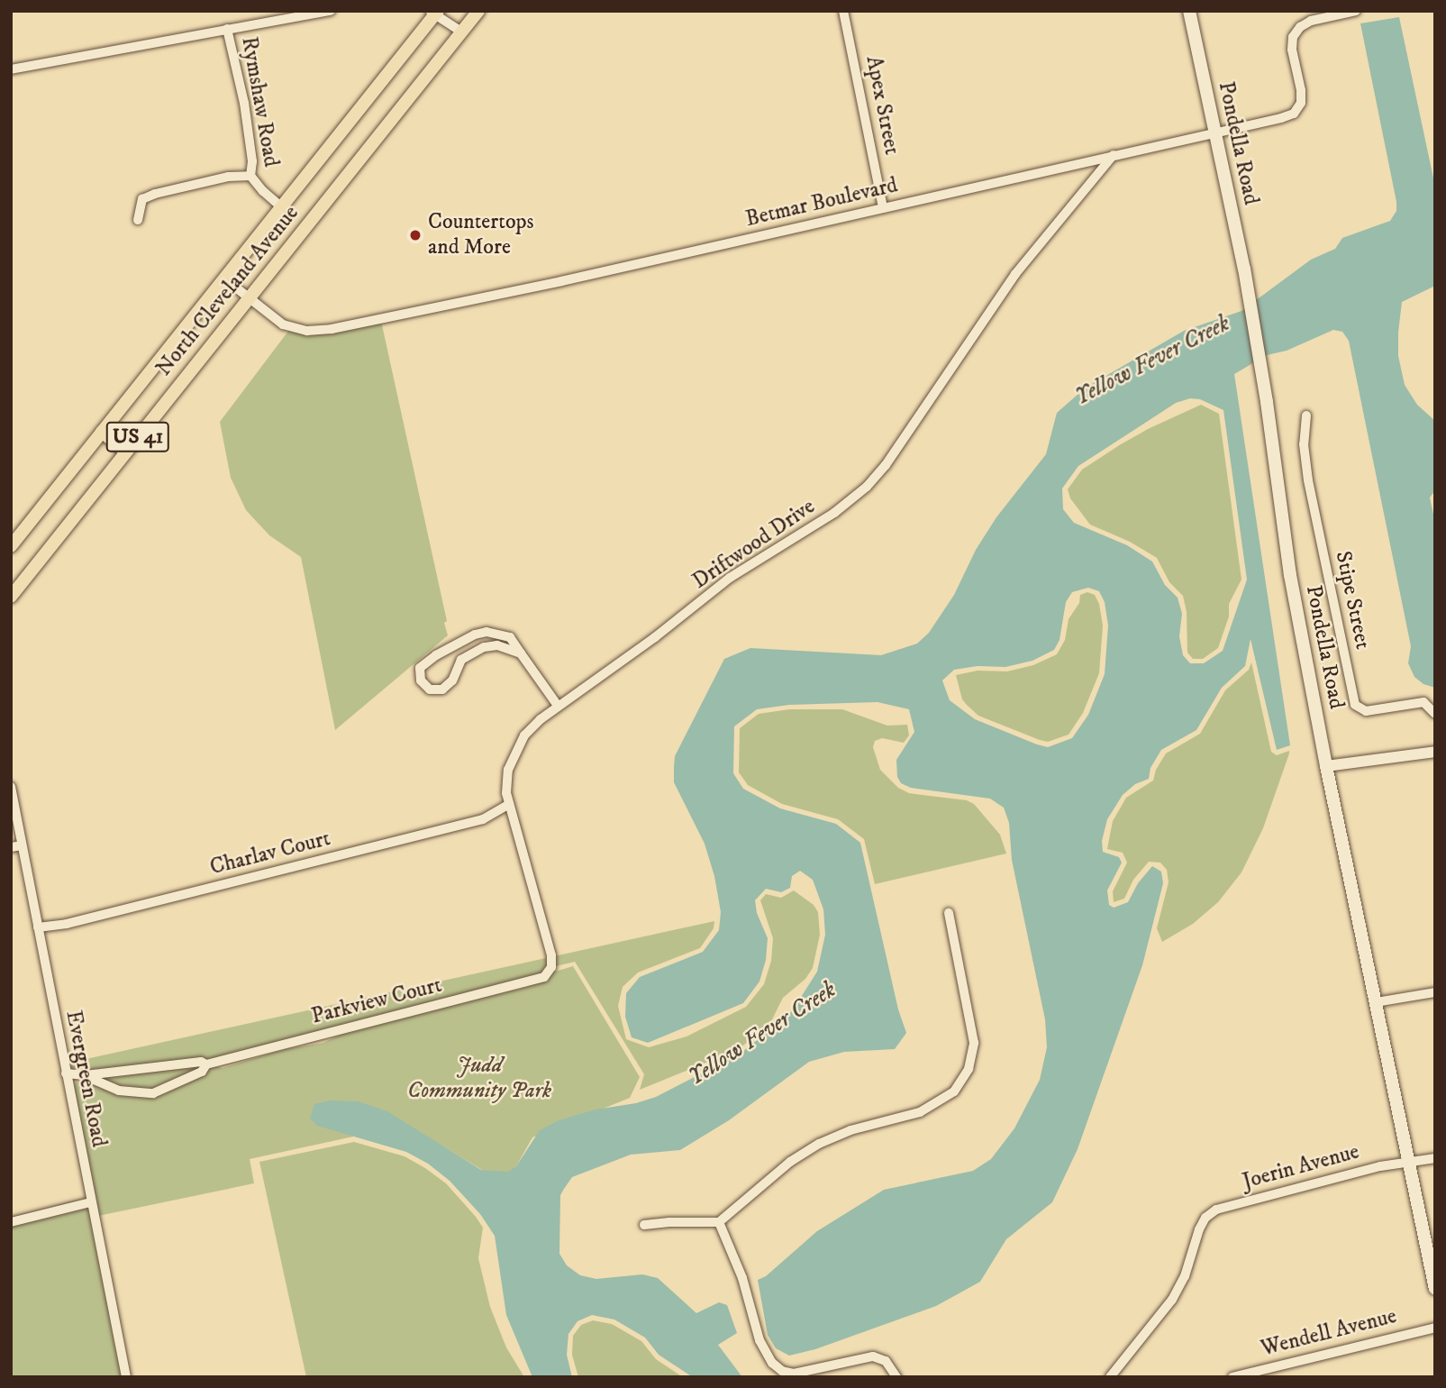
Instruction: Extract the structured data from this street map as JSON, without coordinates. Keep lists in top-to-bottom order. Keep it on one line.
{"streets":{"main road":["Pondella Road","North Cleveland Avenue","US 41"],"street":["Rymshaw Road","Apex Street","Betmar Boulevard","Driftwood Drive","Stipe Street","Charlav Court","Parkview Court","Evergreen Road","Joerin Avenue","Wendell Avenue"]},"crossings":[["Rymshaw Road","North Cleveland Avenue"],["Apex Street","Betmar Boulevard"],["Pondella Road","Betmar Boulevard"],["Pondella Road","Joerin Avenue"],["Betmar Boulevard","North Cleveland Avenue"],["Betmar Boulevard","Driftwood Drive"],["Driftwood Drive","Charlav Court"],["Driftwood Drive","Parkview Court"],["Charlav Court","Evergreen Road"],["Parkview Court","Evergreen Road"]],"water":["Yellow Fever Creek"],"parks":["Judd Community Park"],"places":["Countertops and More"]}
